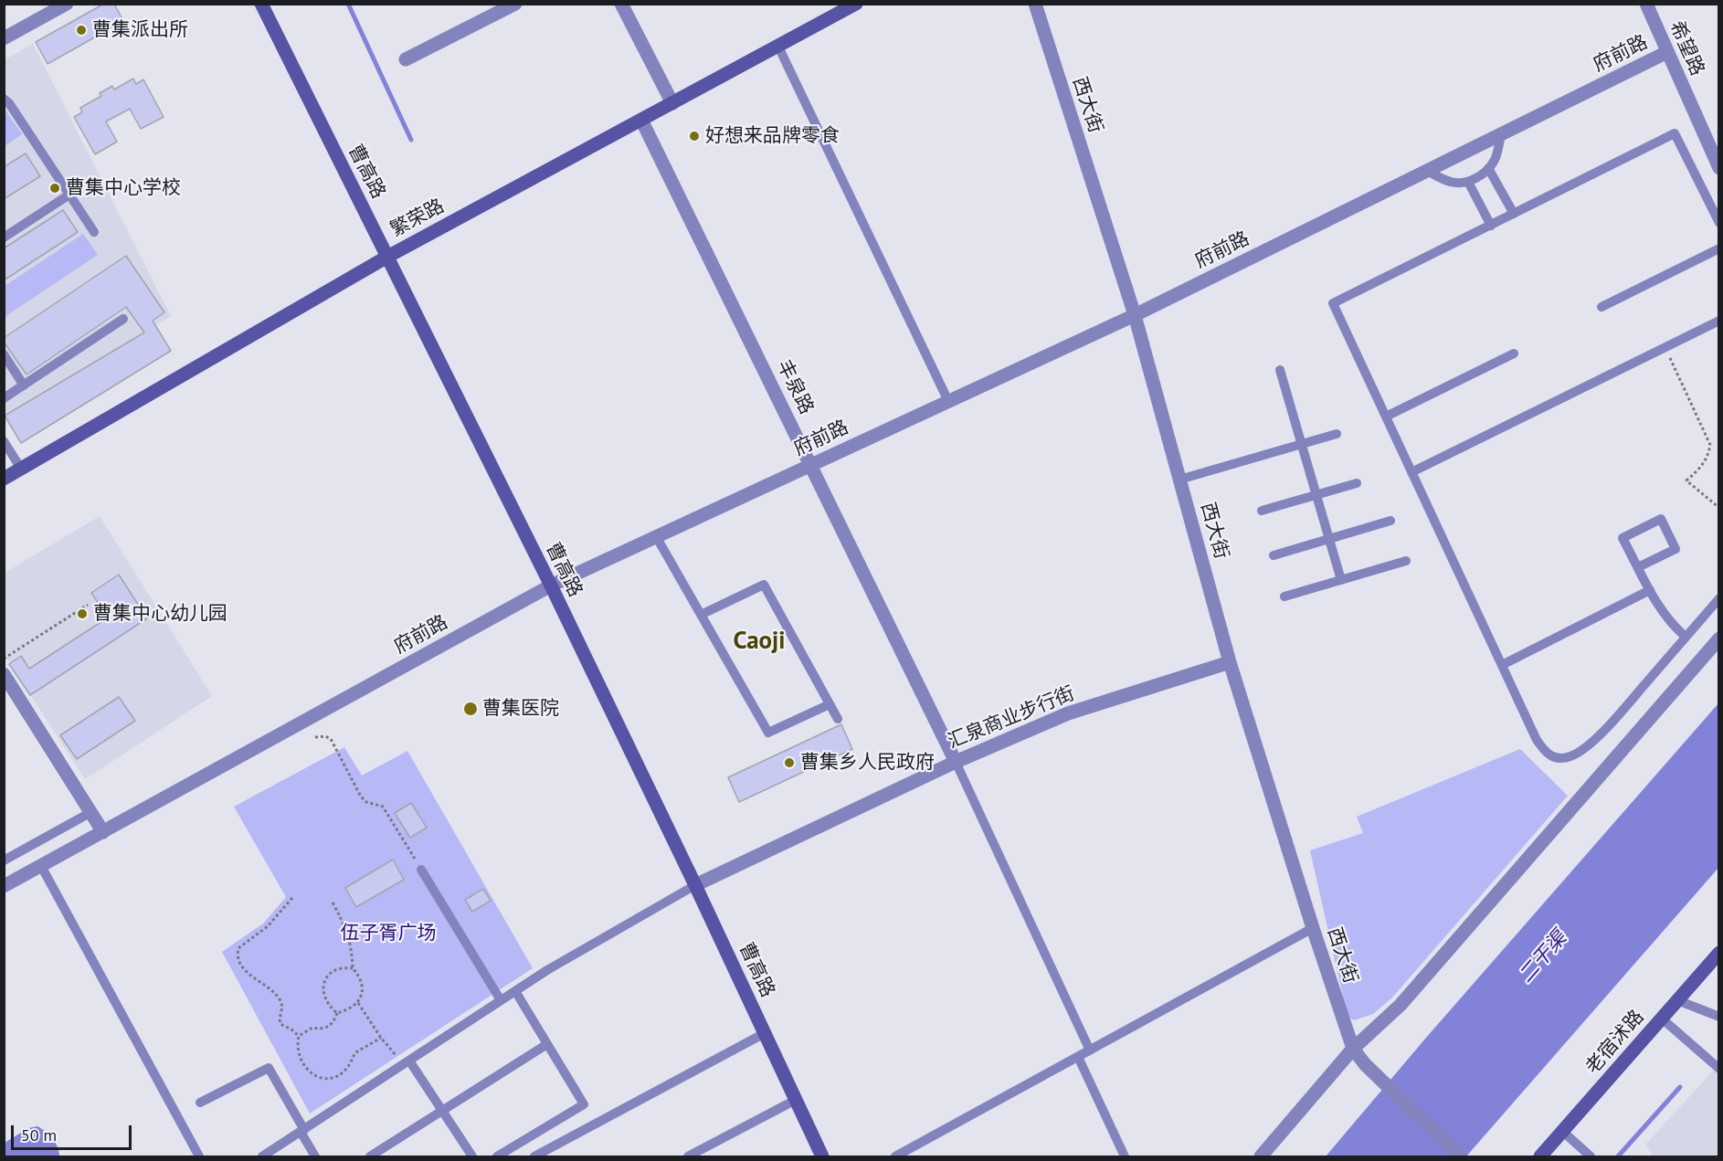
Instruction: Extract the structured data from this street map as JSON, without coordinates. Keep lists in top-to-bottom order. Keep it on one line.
{"streets":{"street":["希望路","府前路","西大街","曹高路","繁荣路","丰泉路","汇泉商业步行街","老宿沭路"]},"crossings":[["希望路","府前路"],["府前路","西大街"],["府前路","曹高路"],["府前路","丰泉路"],["西大街","汇泉商业步行街"],["曹高路","繁荣路"],["曹高路","汇泉商业步行街"],["繁荣路","丰泉路"],["丰泉路","汇泉商业步行街"]],"districts":["Caoji"],"water":["二干渠"],"parks":["伍子胥广场"],"places":["曹集派出所","好想来品牌零食","曹集中心学校","曹集中心幼儿园","曹集医院","曹集乡人民政府"],"scale_bar":"50 m"}
